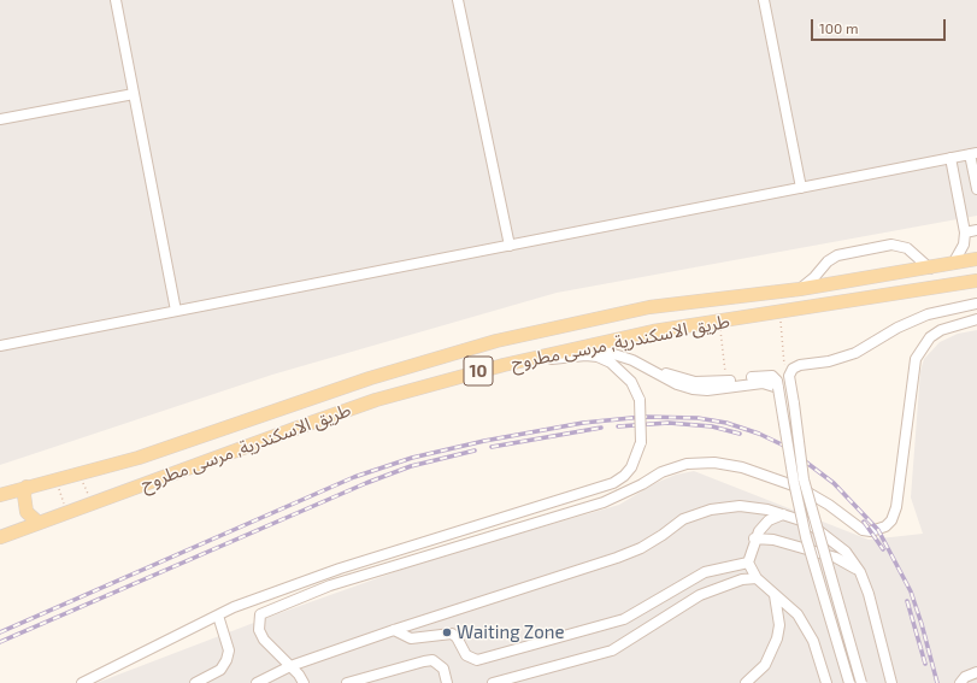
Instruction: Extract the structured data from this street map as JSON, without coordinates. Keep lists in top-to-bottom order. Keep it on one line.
{"streets":{"main road":["طريق الاسكندرية, مرسى مطروح","10"]},"places":["Waiting Zone"],"scale_bar":"100 m"}
